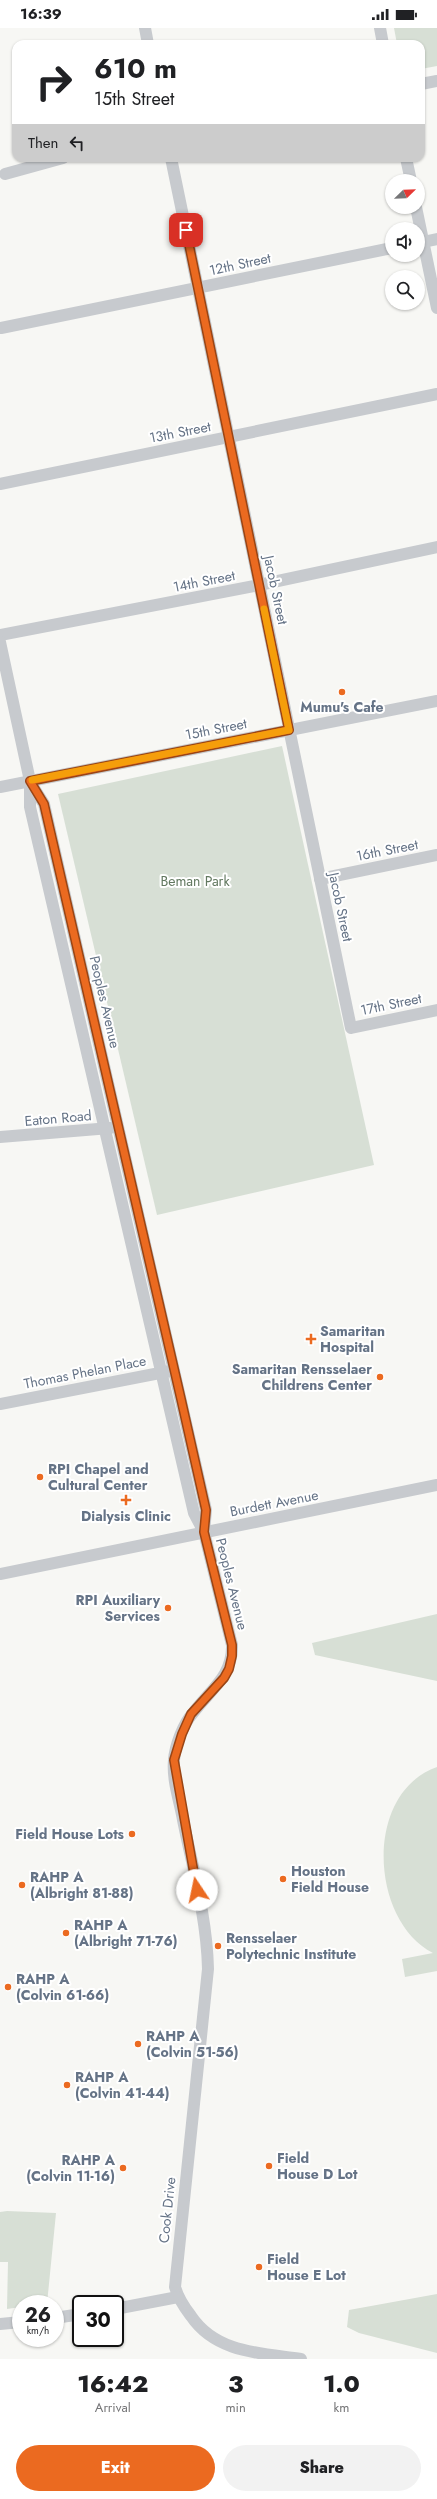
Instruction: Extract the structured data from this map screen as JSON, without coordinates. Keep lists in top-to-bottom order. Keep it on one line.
{"streets":{"street":["12th Street","13th Street","14th Street","Jacob Street","15th Street","16th Street","Peoples Avenue","17th Street","Eaton Road","Thomas Phelan Place","Burdett Avenue","Cook Drive"]},"crossings":[["12th Street","Jacob Street"],["13th Street","Jacob Street"],["14th Street","Jacob Street"],["Jacob Street","15th Street"],["Jacob Street","16th Street"],["Jacob Street","17th Street"],["15th Street","Peoples Avenue"],["Peoples Avenue","Eaton Road"],["Peoples Avenue","Thomas Phelan Place"],["Peoples Avenue","Burdett Avenue"],["Peoples Avenue","Cook Drive"]],"parks":["Beman Park"],"places":{"other":["Mumu's Cafe","Samaritan Rensselaer Childrens Center","RPI Chapel and Cultural Center","RPI Auxiliary Services","Field House Lots","Houston Field House","RAHP A (Albright 81-88)","RAHP A (Albright 71-76)","Rensselaer Polytechnic Institute","RAHP A (Colvin 61-66)","RAHP A (Colvin 51-56)","RAHP A (Colvin 41-44)","Field House D Lot","RAHP A (Colvin 11-16)","Field House E Lot"],"health":["Samaritan Hospital","Dialysis Clinic"]},"north":"top right","page":{"status":"16:39","turn":["610 m","15th Street"],"then":"Then","speed":"26 km/h","limit":"30","eta":["16:42","Arrival","3","min","1.0","km"],"buttons":["Exit","Share"]}}
